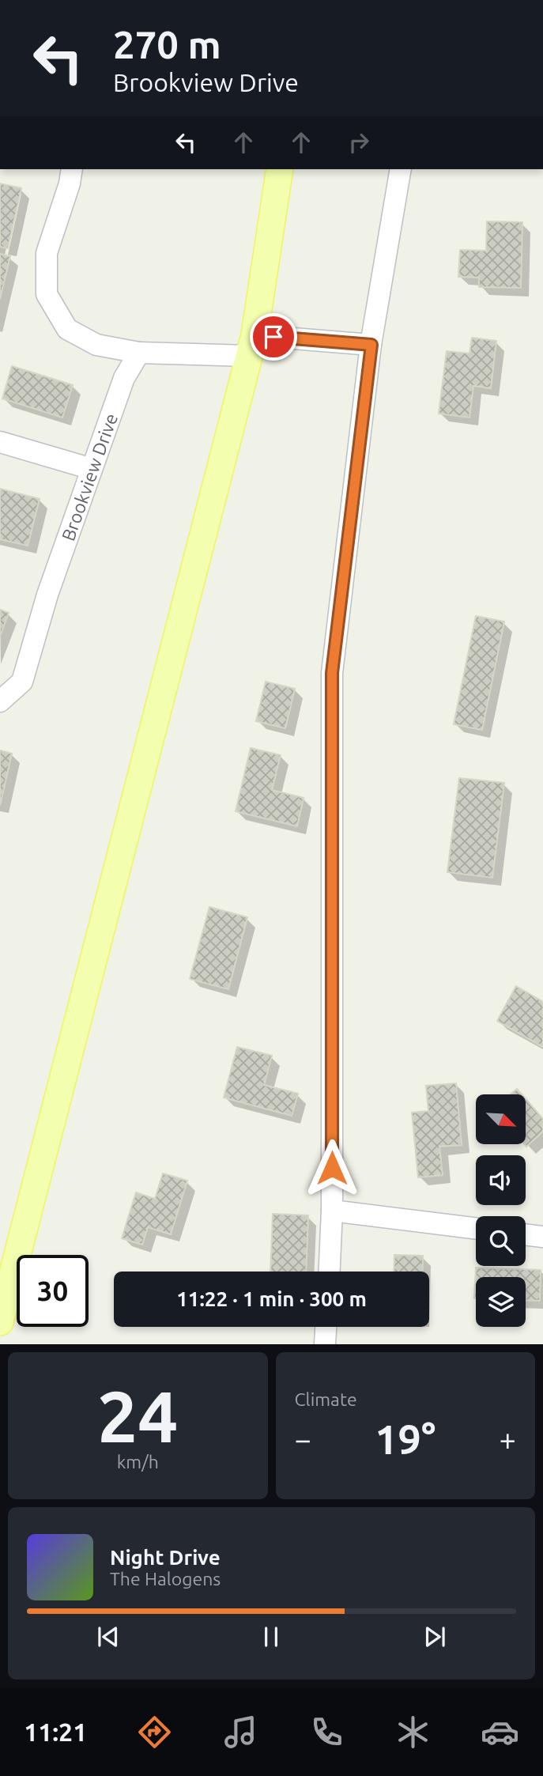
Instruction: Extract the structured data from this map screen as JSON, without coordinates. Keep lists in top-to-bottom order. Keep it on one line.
{"streets":{"street":["Brookview Drive"]},"north":"bottom right","page":{"turn":["270 m","Brookview Drive"],"limit":"30","trip":"11:22 · 1 min · 300 m","tile":[["24","km/h"],"Climate"],"heat":["−","19°","+"],"song":["Night Drive","The Halogens"],"tabs":"11:21"}}
